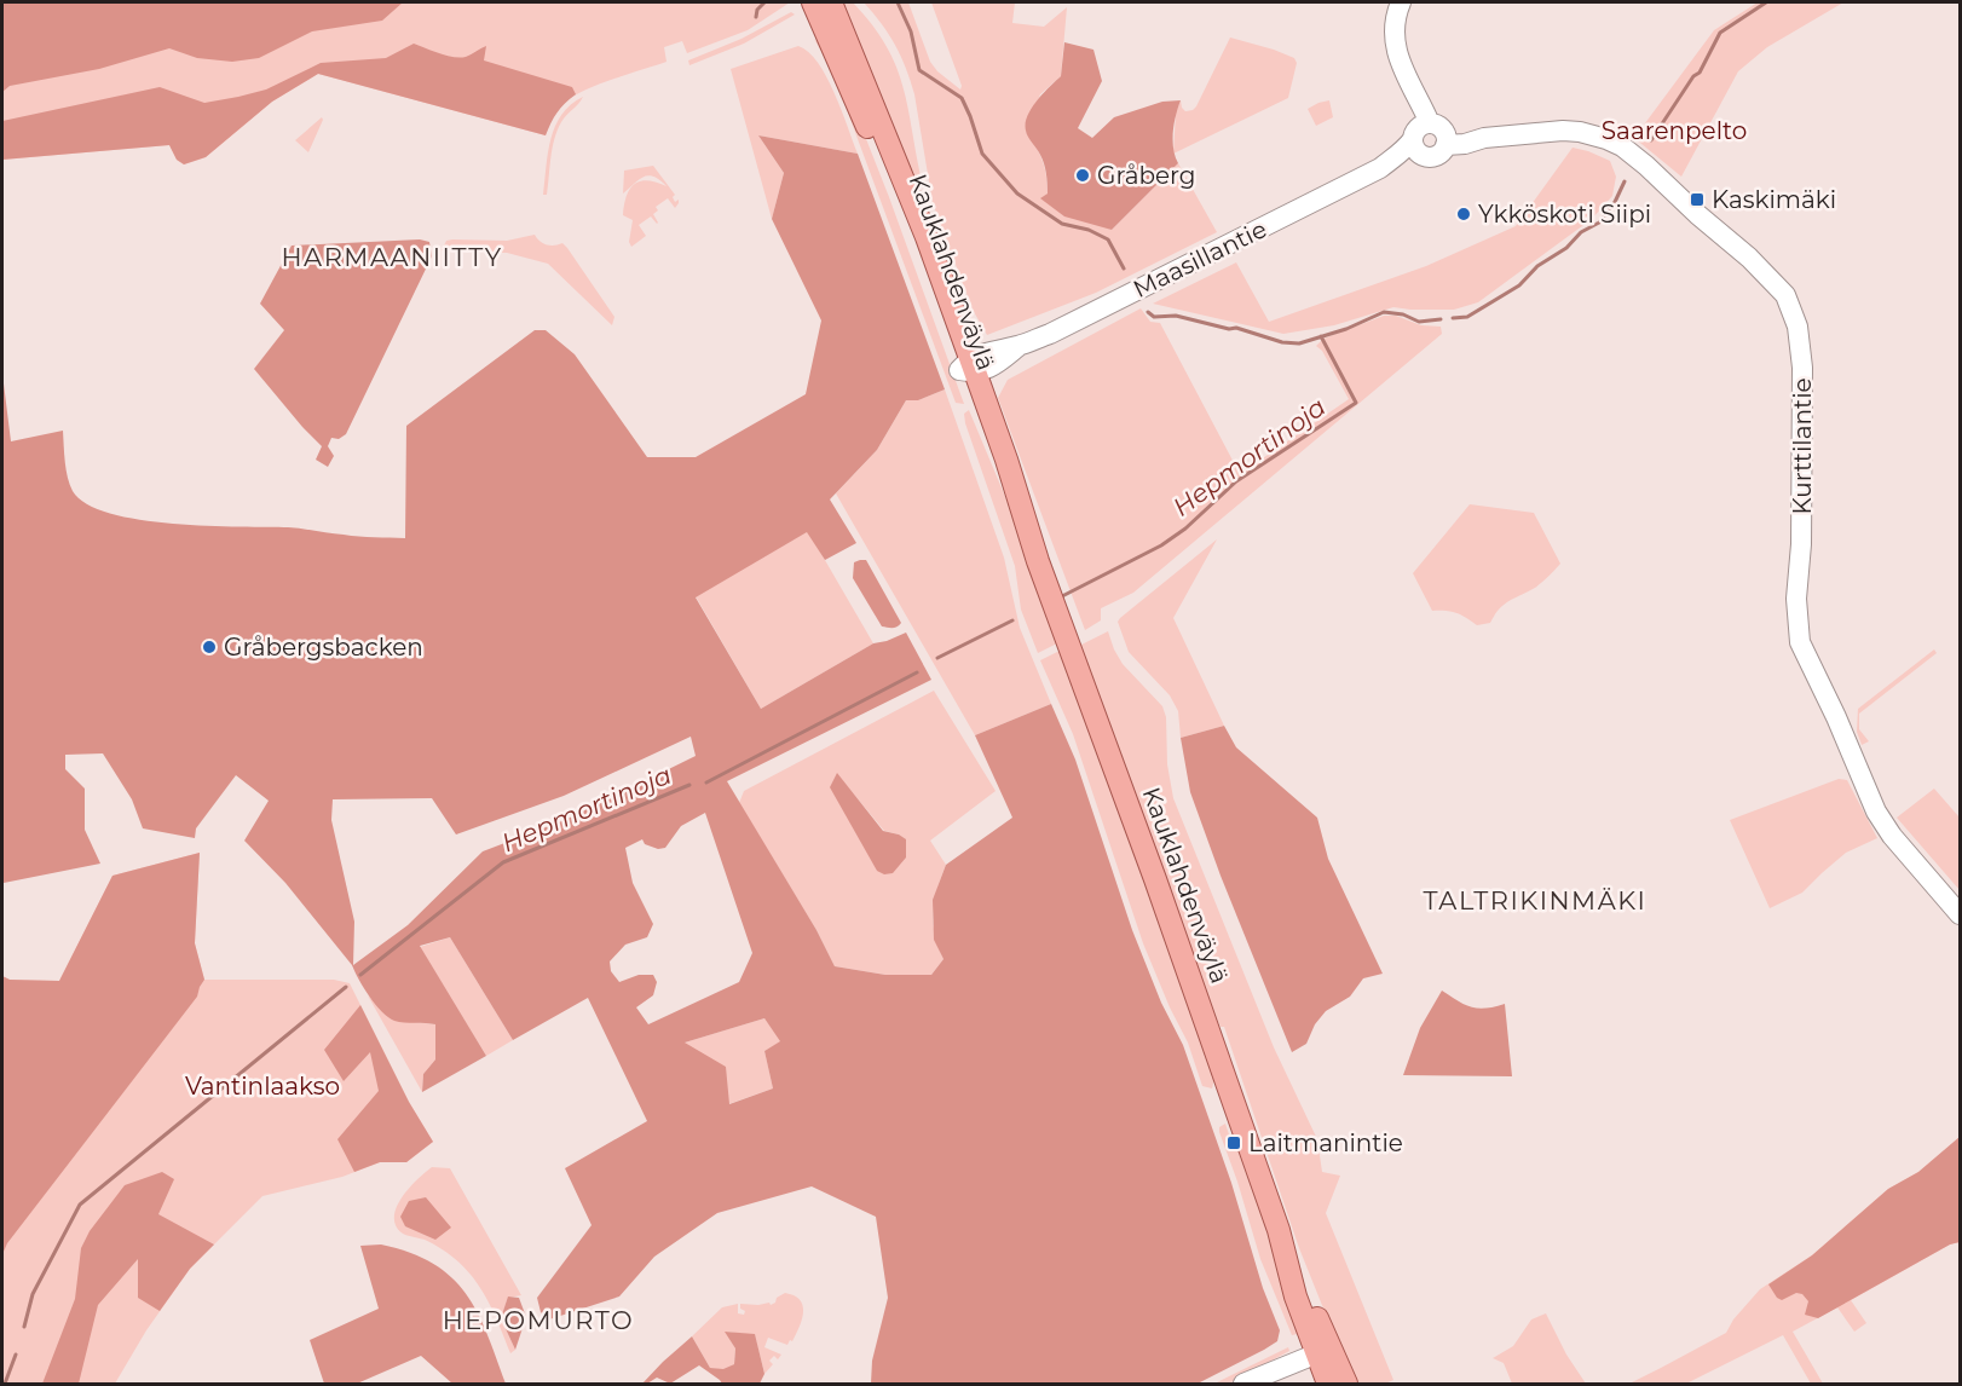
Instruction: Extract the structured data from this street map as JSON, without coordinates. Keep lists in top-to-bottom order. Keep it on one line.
{"streets":{"main road":["Kauklahdenväylä"],"street":["Maasillantie","Kurttilantie"]},"crossings":[["Maasillantie","Kauklahdenväylä"],["Maasillantie","Kurttilantie"]],"districts":["HARMAANIITTY","TALTRIKINMÄKI","HEPOMURTO"],"water":["Hepmortinoja"],"parks":["Saarenpelto","Vantinlaakso"],"places":{"other":["Gråberg","Ykköskoti Siipi","Gråbergsbacken"],"transit":["Kaskimäki","Laitmanintie"]}}
